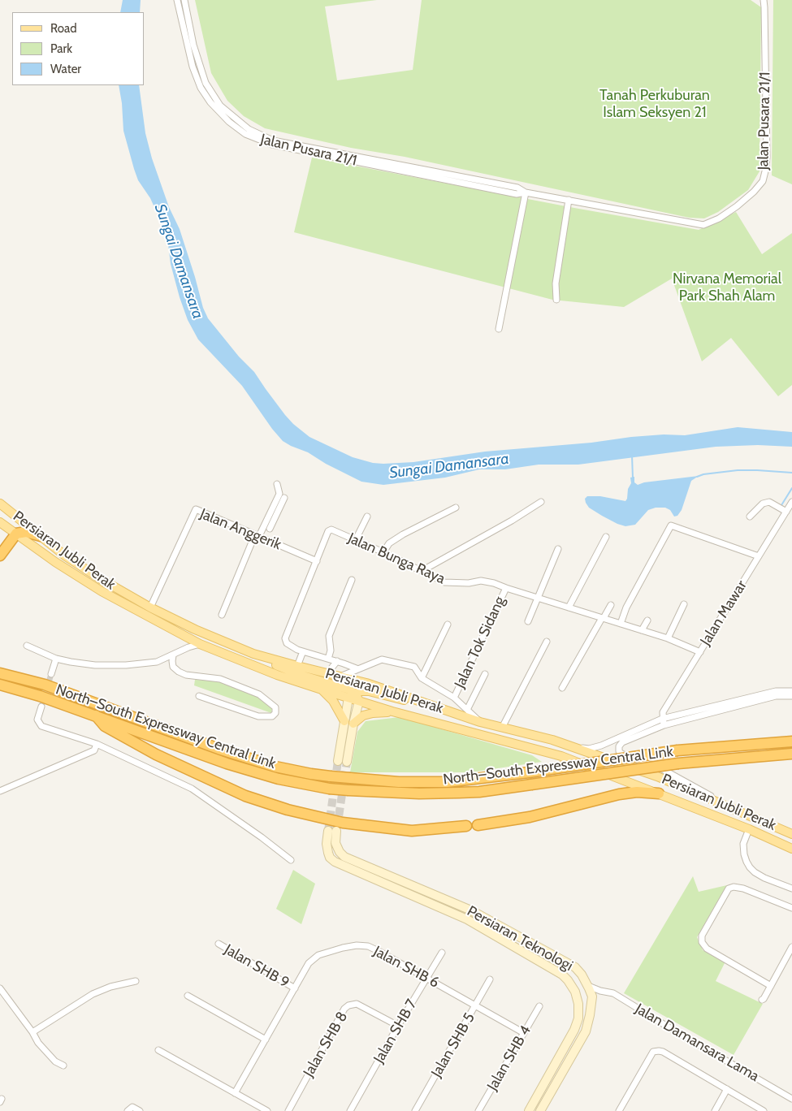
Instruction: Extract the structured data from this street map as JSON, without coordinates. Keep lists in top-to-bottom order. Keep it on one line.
{"streets":{"highway":["North–South Expressway Central Link"],"main road":["Persiaran Jubli Perak","Persiaran Teknologi"],"street":["Jalan Pusara 21/1","Jalan Anggerik","Jalan Bunga Raya","Jalan Mawar","Jalan Tok Sidang","Jalan SHB 9","Jalan SHB 6","Jalan SHB 7","Jalan Damansara Lama","Jalan SHB 8","Jalan SHB 5","Jalan SHB 4"]},"crossings":[["Jalan Anggerik","Persiaran Jubli Perak"],["Jalan Anggerik","Jalan Bunga Raya"],["Jalan Bunga Raya","Jalan Mawar"],["Jalan Bunga Raya","Jalan Tok Sidang"],["Persiaran Teknologi","Jalan Damansara Lama"],["Jalan SHB 9","Jalan SHB 6"],["Jalan SHB 6","Jalan SHB 7"],["Jalan SHB 6","Jalan SHB 5"],["Jalan SHB 6","Jalan SHB 4"],["Jalan SHB 7","Jalan SHB 8"]],"water":["Sungai Damansara"],"parks":["Tanah Perkuburan Islam Seksyen 21","Nirvana Memorial Park Shah Alam"],"legend":["Road","Park","Water"]}
